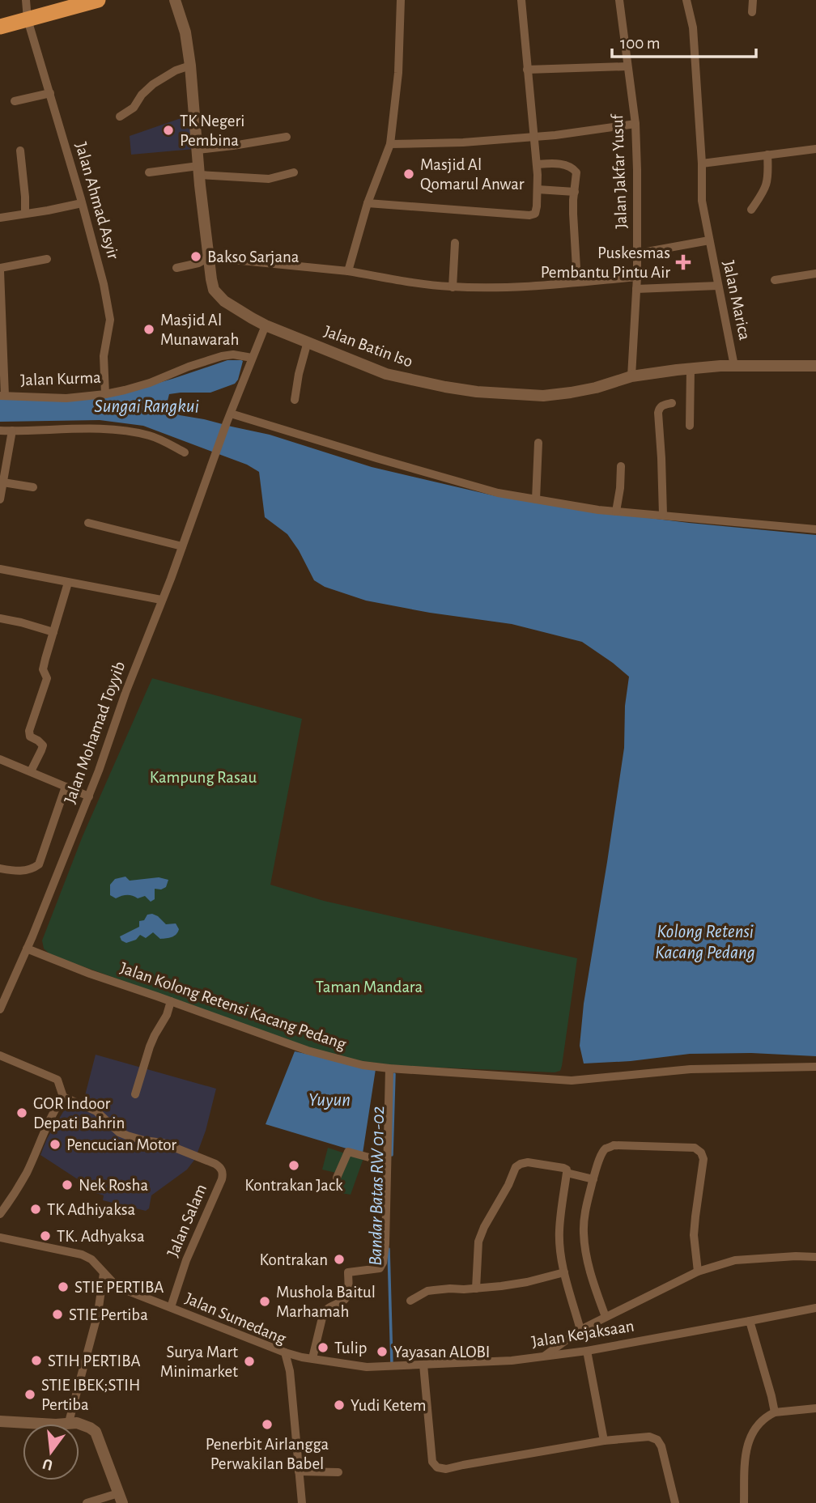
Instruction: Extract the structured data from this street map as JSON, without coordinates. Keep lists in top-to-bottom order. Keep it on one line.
{"streets":{"street":["Jalan Jakfar Yusuf","Jalan Ahmad Asyir","Jalan Marica","Jalan Batin Iso","Jalan Kurma","Jalan Mohamad Toyyib","Jalan Kolong Retensi Kacang Pedang","Jalan Salam","Jalan Sumedang","Jalan Kejaksaan"]},"crossings":[["Jalan Jakfar Yusuf","Jalan Batin Iso"],["Jalan Ahmad Asyir","Jalan Kurma"],["Jalan Marica","Jalan Batin Iso"],["Jalan Mohamad Toyyib","Jalan Kolong Retensi Kacang Pedang"],["Jalan Salam","Jalan Sumedang"],["Jalan Sumedang","Jalan Kejaksaan"]],"water":["Sungai Rangkui","Kolong Retensi Kacang Pedang","Yuyun","Bandar Batas RW 01-02"],"parks":["Kampung Rasau","Taman Mandara"],"places":{"other":["TK Negeri Pembina","Masjid Al Qomarul Anwar","Bakso Sarjana","Masjid Al Munawarah","GOR Indoor Depati Bahrin","Pencucian Motor","Kontrakan Jack","Nek Rosha","TK Adhiyaksa","TK. Adhyaksa","Kontrakan","STIE PERTIBA","Mushola Baitul Marhamah","STIE Pertiba","Tulip","Yayasan ALOBI","STIH PERTIBA","Surya Mart Minimarket","STIE IBEK;STIH Pertiba","Yudi Ketem","Penerbit Airlangga Perwakilan Babel"],"health":["Puskesmas Pembantu Pintu Air"]},"scale_bar":"100 m","north":"bottom"}
